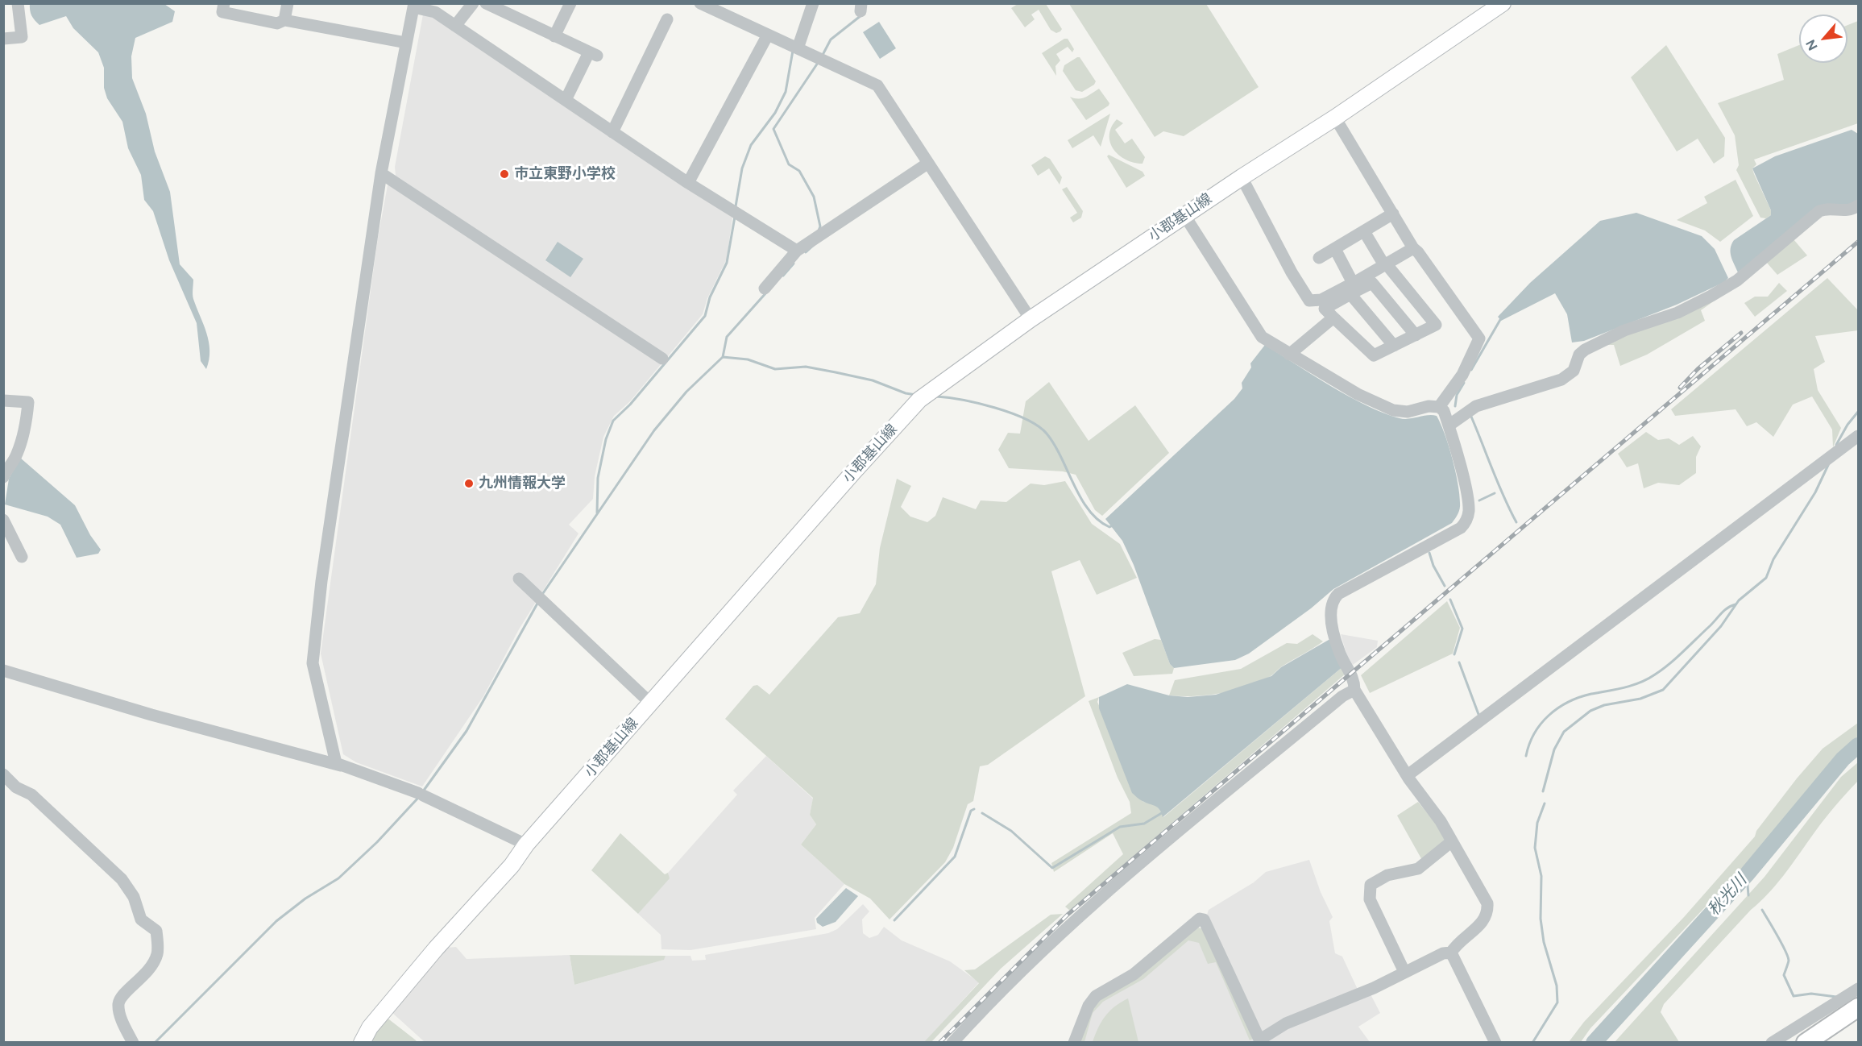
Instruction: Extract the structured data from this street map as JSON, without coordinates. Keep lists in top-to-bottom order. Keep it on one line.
{"streets":{"main road":["小郡基山線"]},"water":["秋光川"],"places":["市立東野小学校","九州情報大学"],"north":"bottom left"}
